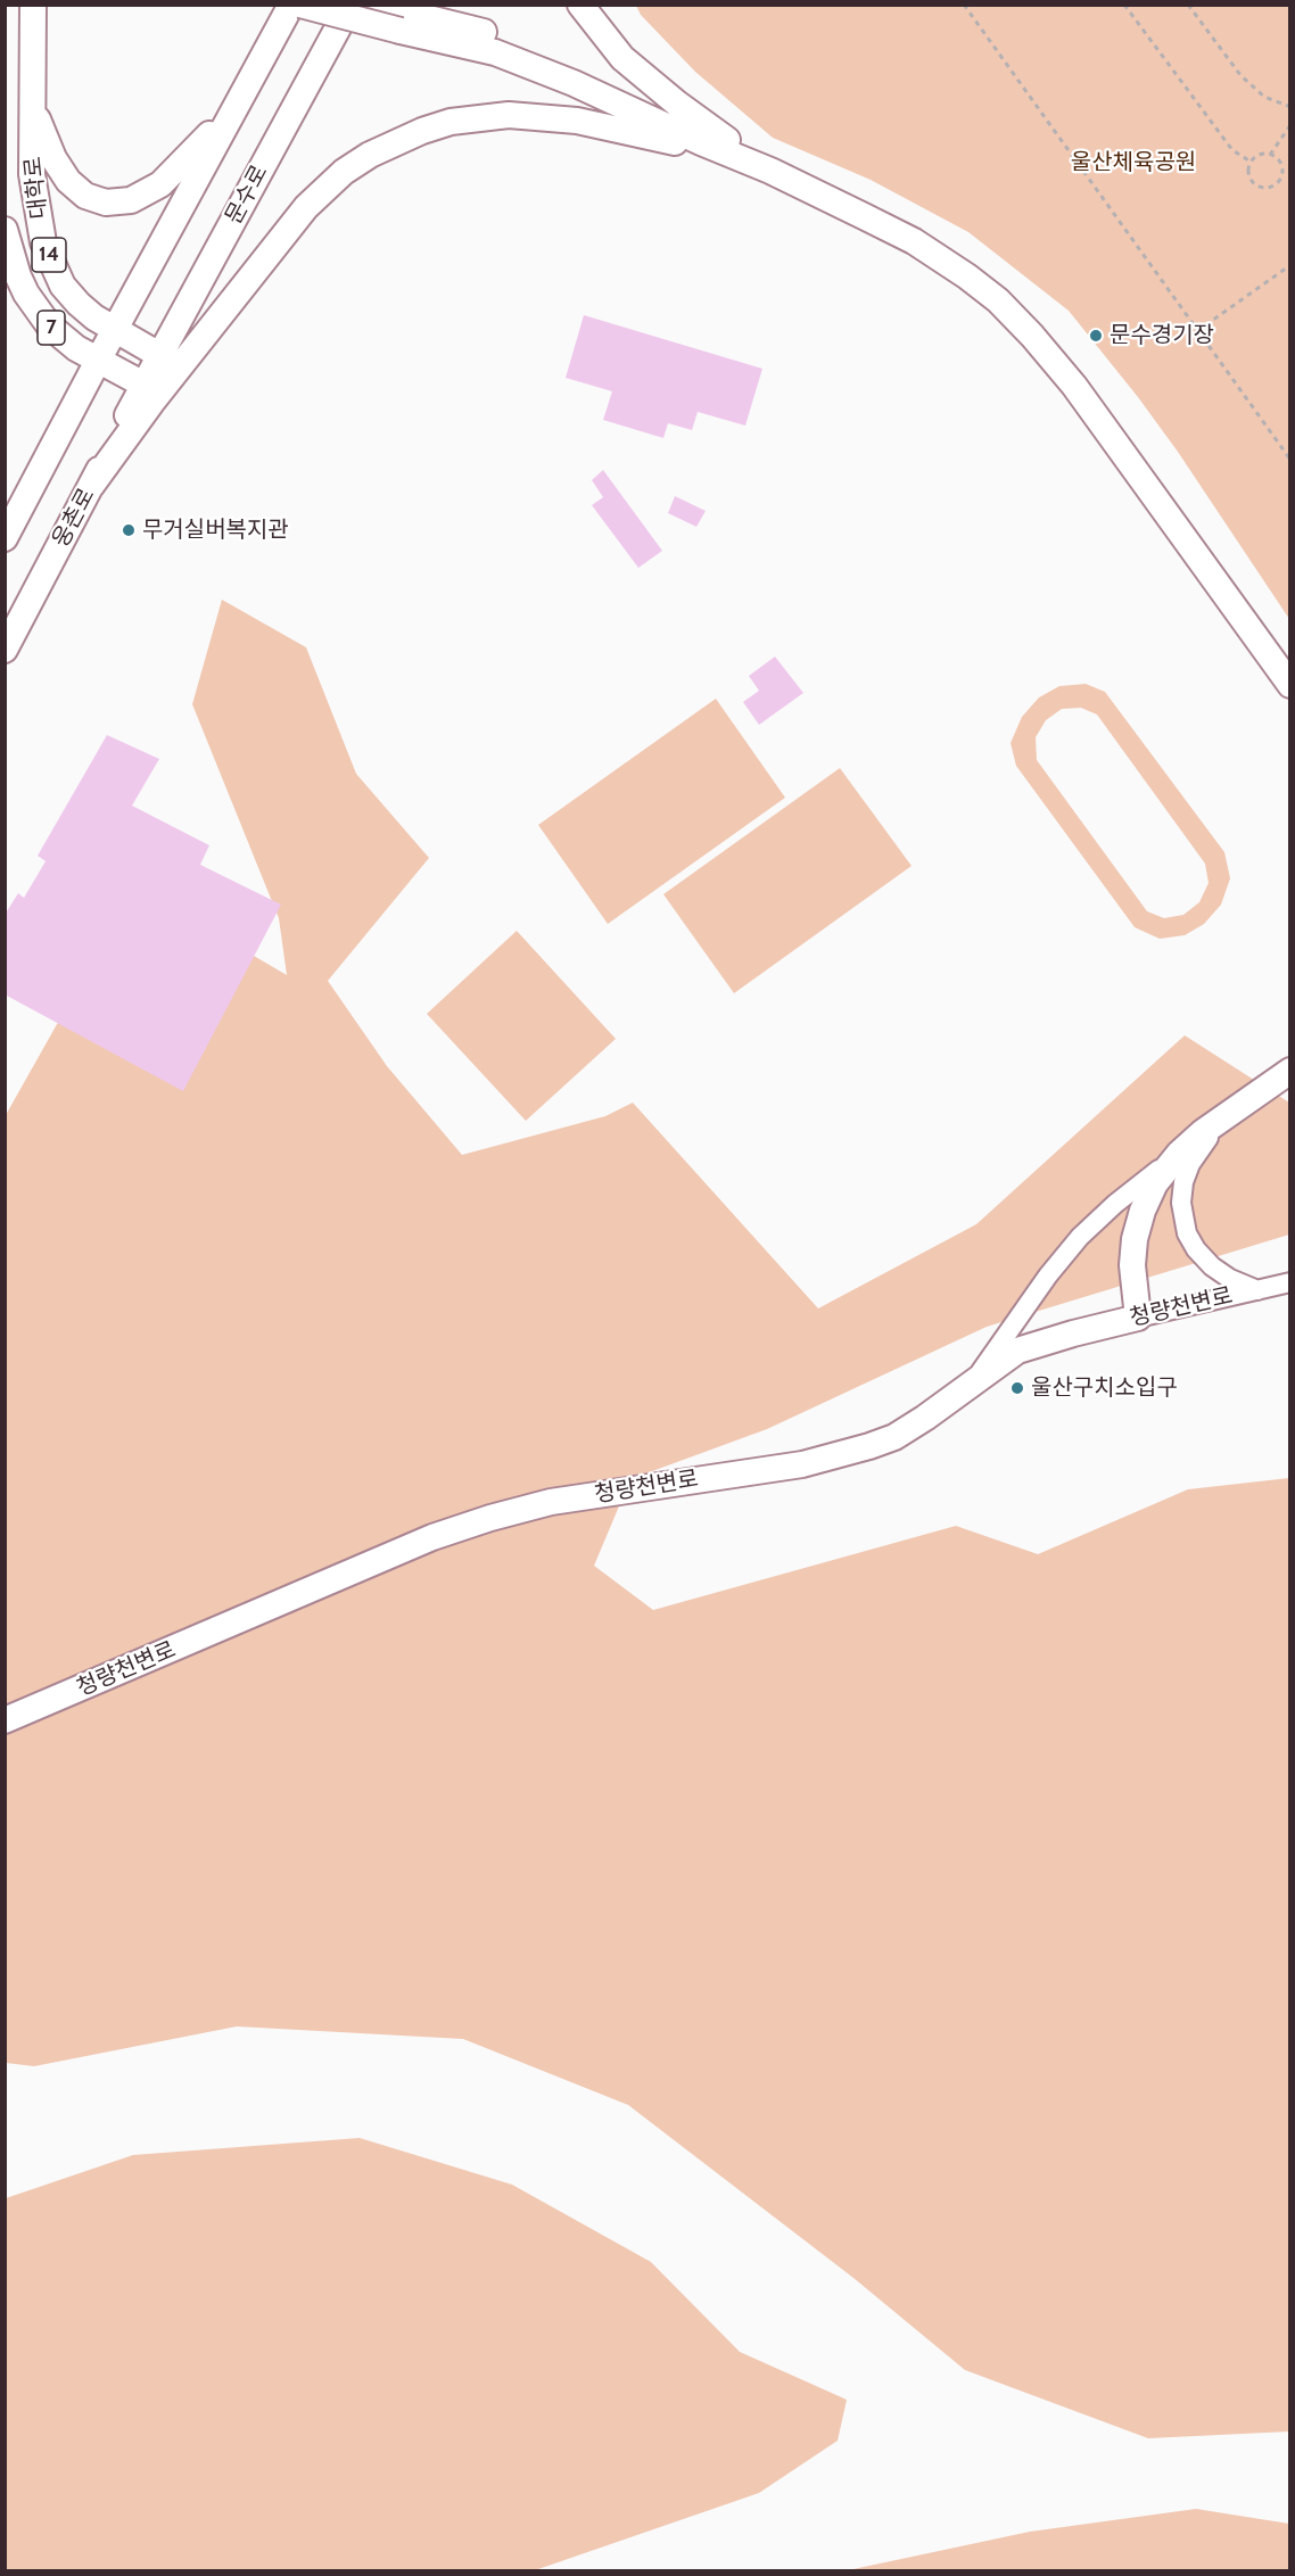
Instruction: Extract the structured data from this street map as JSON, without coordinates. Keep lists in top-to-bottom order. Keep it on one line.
{"streets":{"main road":["대학로","문수로","14","7","웅촌로","청량천변로"]},"crossings":[["대학로","문수로"],["대학로","웅촌로"],["문수로","웅촌로"]],"parks":["울산체육공원"],"places":["문수경기장","무거실버복지관","울산구치소입구"]}
